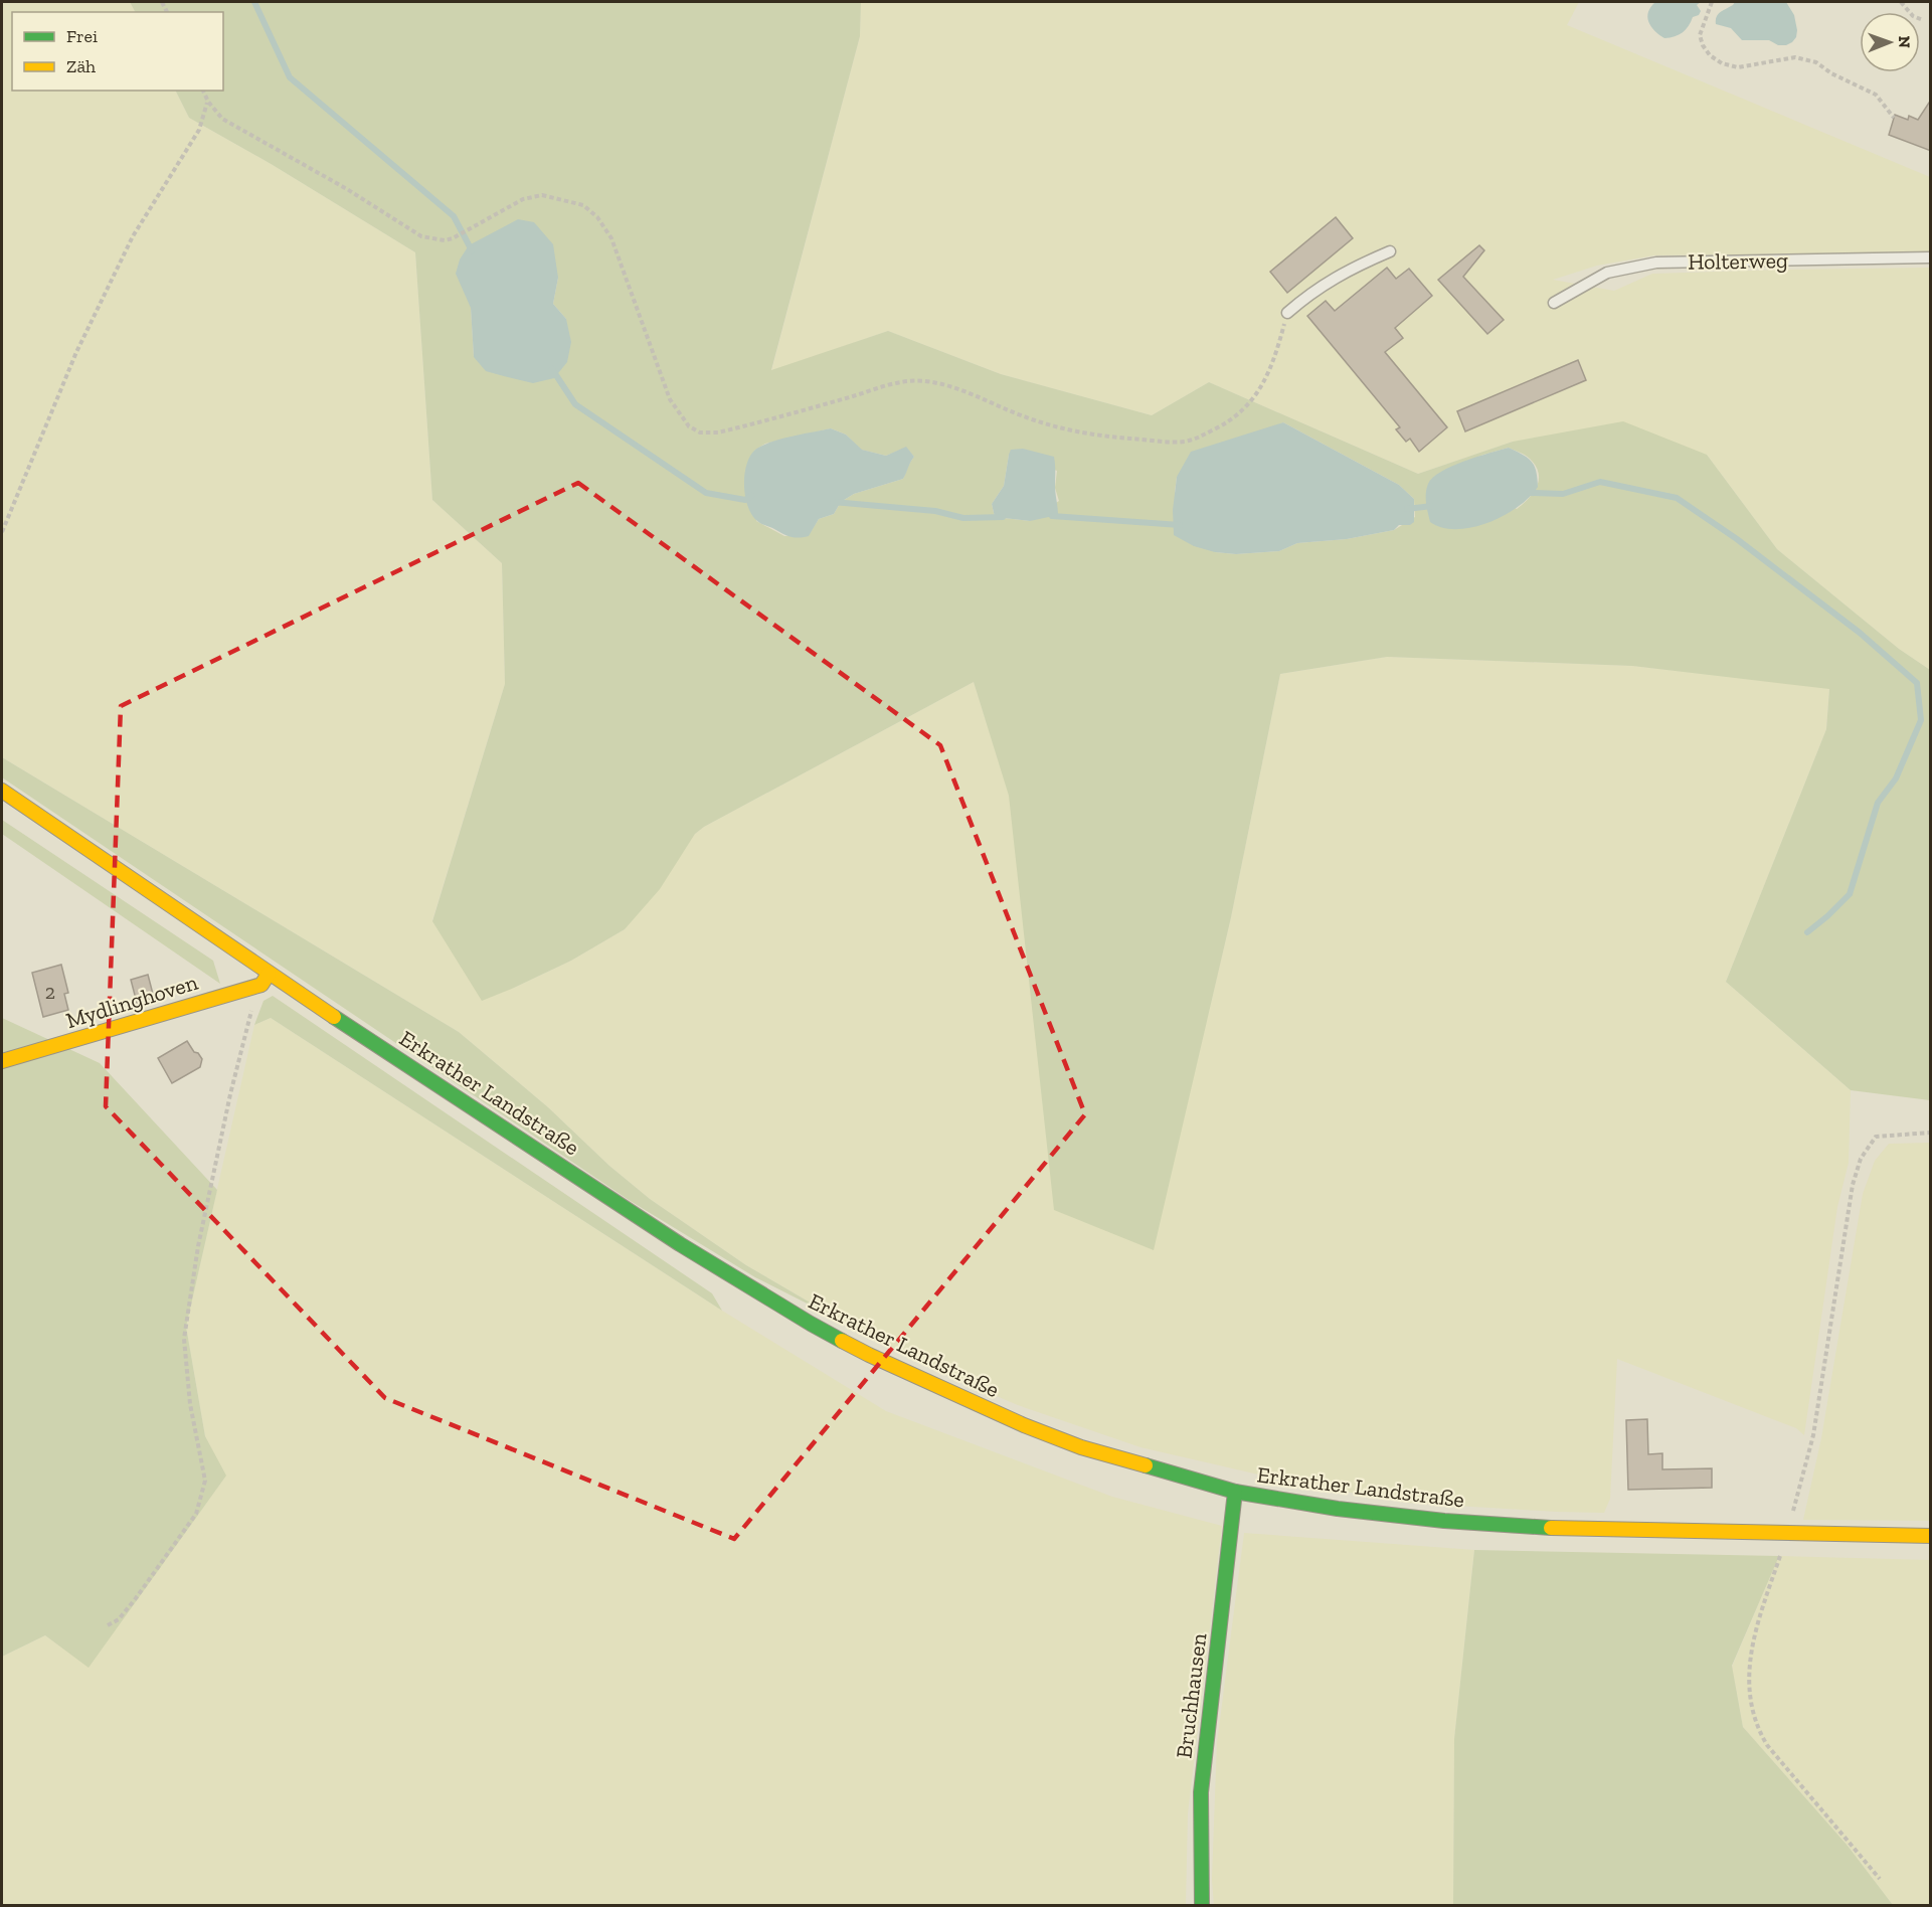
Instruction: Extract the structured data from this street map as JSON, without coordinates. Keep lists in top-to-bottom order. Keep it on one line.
{"streets":{"street":["Mydlinghoven","Erkrather Landstraße","Bruchhausen"],"lane":["Holterweg"]},"crossings":[["Mydlinghoven","Erkrather Landstraße"],["Erkrather Landstraße","Bruchhausen"]],"house_numbers":["2"],"legend":["Frei","Zäh"],"north":"right"}
